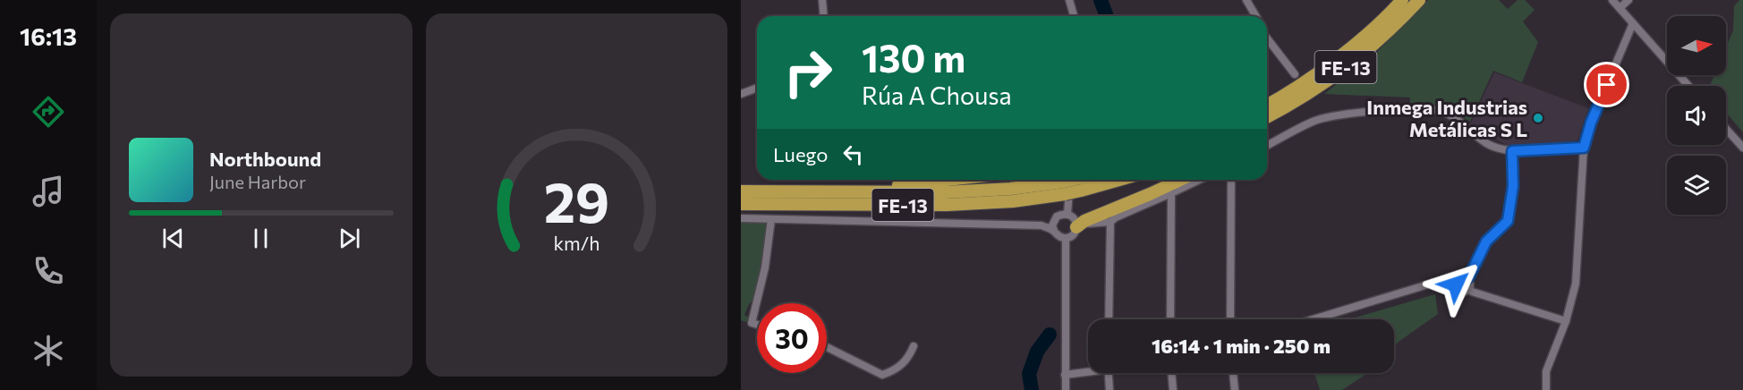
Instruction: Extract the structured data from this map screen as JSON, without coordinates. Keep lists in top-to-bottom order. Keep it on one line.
{"streets":{"highway":["FE-13"]},"places":["Inmega Industrias Metálicas S L"],"north":"right","page":{"tabs":"16:13","turn":["130 m","Rúa A Chousa"],"then":"Luego","song":["Northbound","June Harbor"],"limit":"30","trip":"16:14 · 1 min · 250 m","gauge":["29","km/h"]}}
